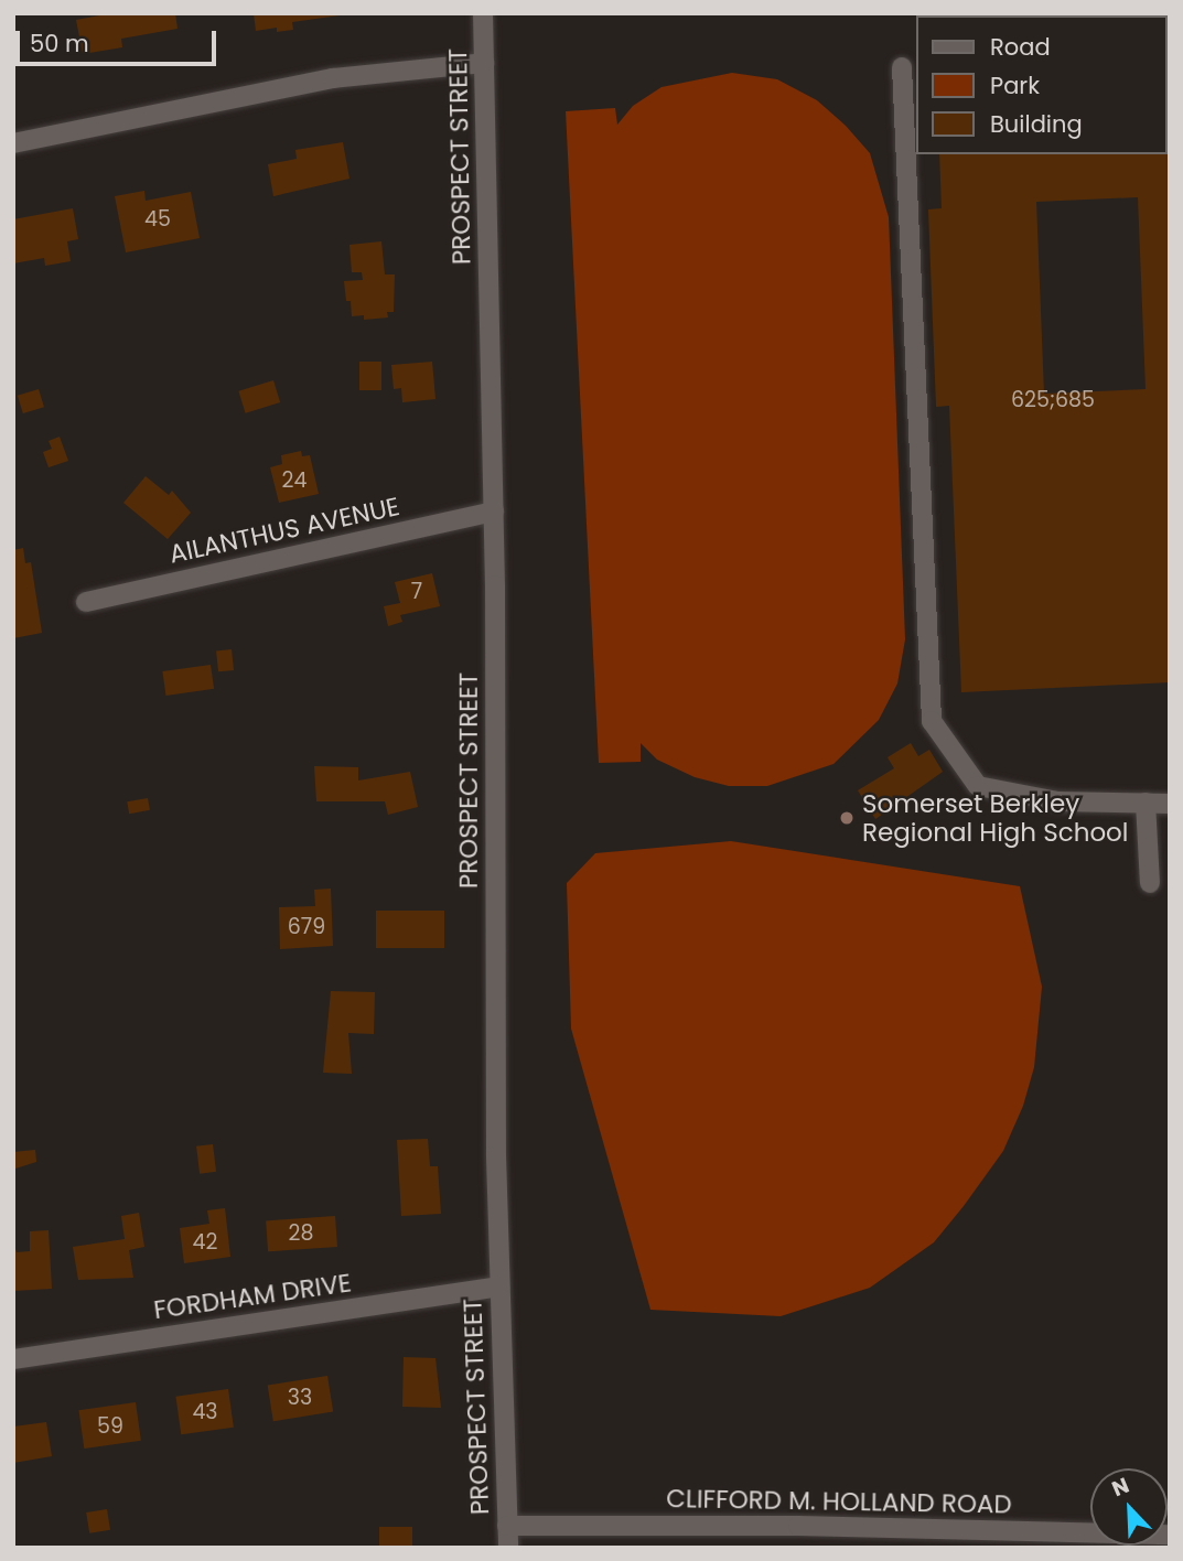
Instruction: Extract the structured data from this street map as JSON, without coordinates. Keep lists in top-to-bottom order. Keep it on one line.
{"streets":{"street":["PROSPECT STREET","AILANTHUS AVENUE","FORDHAM DRIVE","CLIFFORD M. HOLLAND ROAD"]},"crossings":[["PROSPECT STREET","AILANTHUS AVENUE"],["PROSPECT STREET","FORDHAM DRIVE"],["PROSPECT STREET","CLIFFORD M. HOLLAND ROAD"]],"places":["Somerset Berkley Regional High School"],"house_numbers":["45","625;685","24","7","679","28","42","33","43","59"],"legend":["Road","Park","Building"],"scale_bar":"50 m","north":"top left"}
